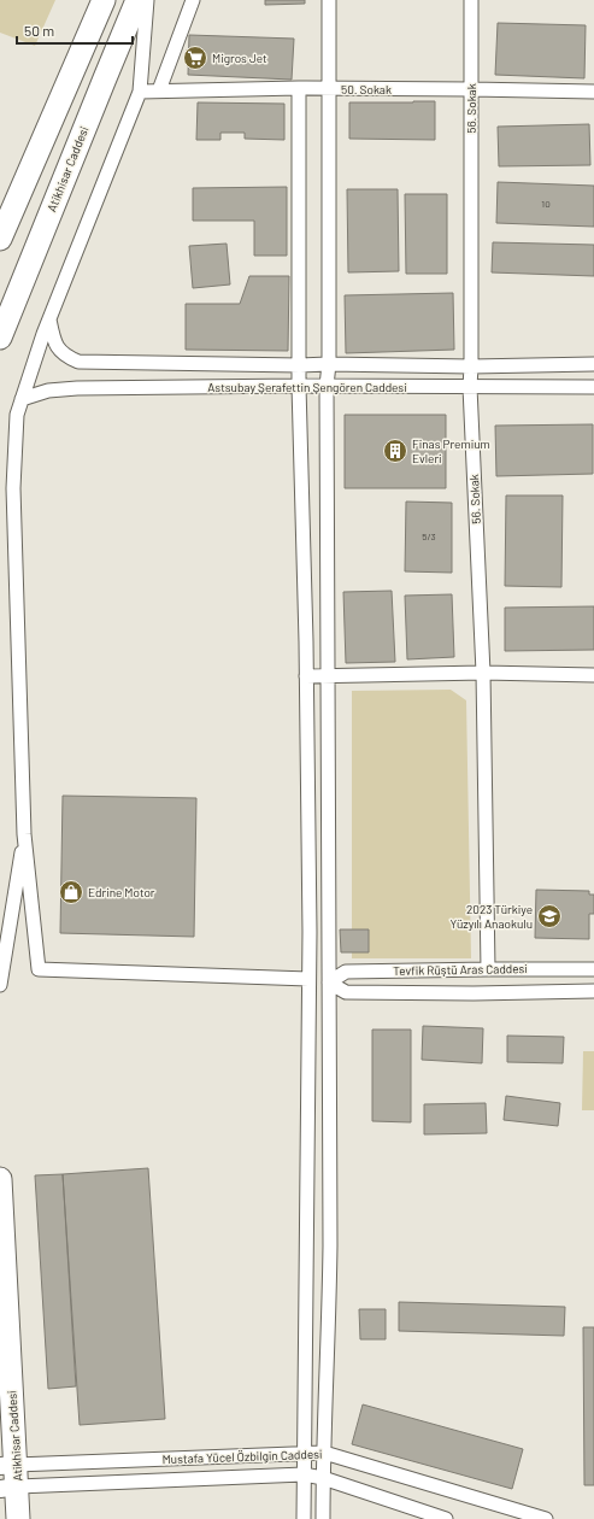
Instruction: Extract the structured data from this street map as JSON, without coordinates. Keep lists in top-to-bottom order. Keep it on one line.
{"streets":{"highway":["Atikhisar Caddesi"],"street":["50. Sokak","56. Sokak","Astsubay Şerafettin Şengören Caddesi","Tevfik Rüştü Aras Caddesi","Mustafa Yücel Özbilgin Caddesi"]},"crossings":[["50. Sokak","56. Sokak"],["56. Sokak","Astsubay Şerafettin Şengören Caddesi"],["56. Sokak","Tevfik Rüştü Aras Caddesi"],["Atikhisar Caddesi","Mustafa Yücel Özbilgin Caddesi"]],"places":{"supermarket":["Migros Jet"],"building":["Finas Premium Evleri"],"shop":["Edrine Motor"],"school or university":["2023 Türkiye Yüzyılı Anaokulu"]},"house_numbers":["10","5/3"],"scale_bar":"50 m"}
